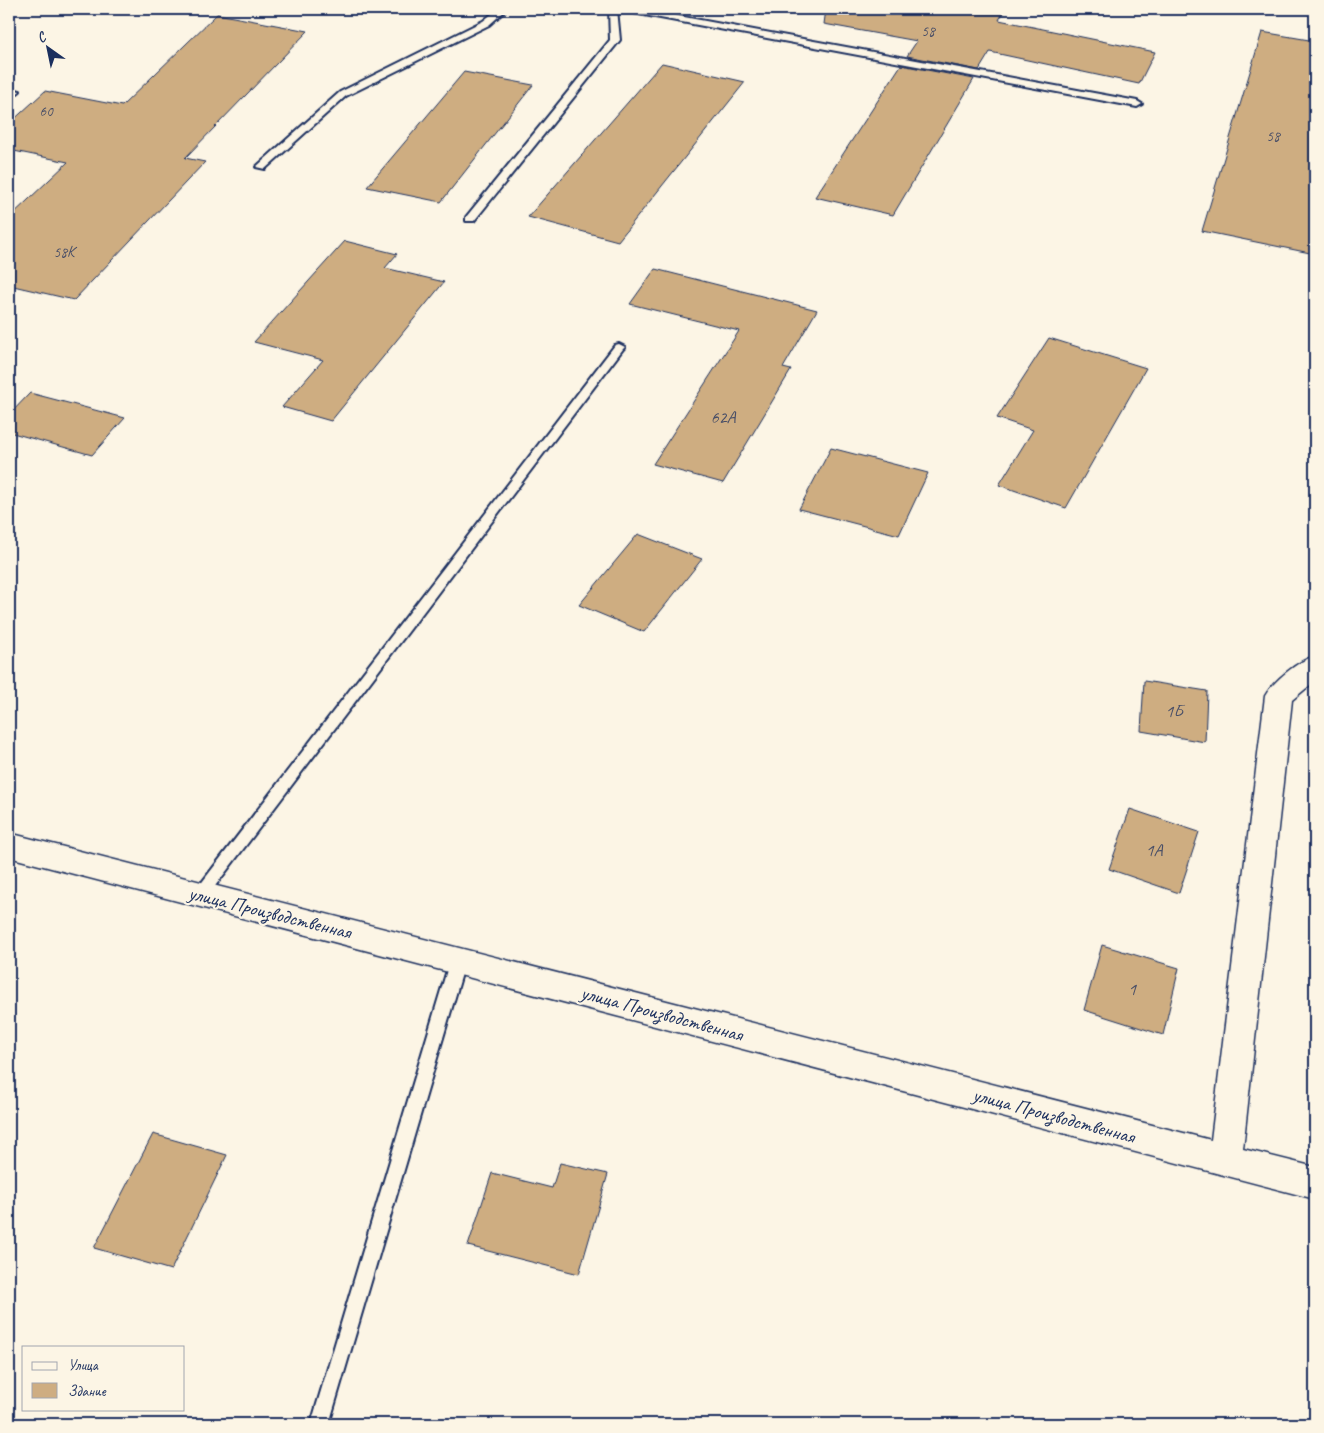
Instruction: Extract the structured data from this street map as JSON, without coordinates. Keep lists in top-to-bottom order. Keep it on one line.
{"streets":{"street":["улица Производственная"]},"house_numbers":["58","60","58","58К","62А","1Б","1А","1"],"legend":["Улица","Здание"],"north":"top left"}
